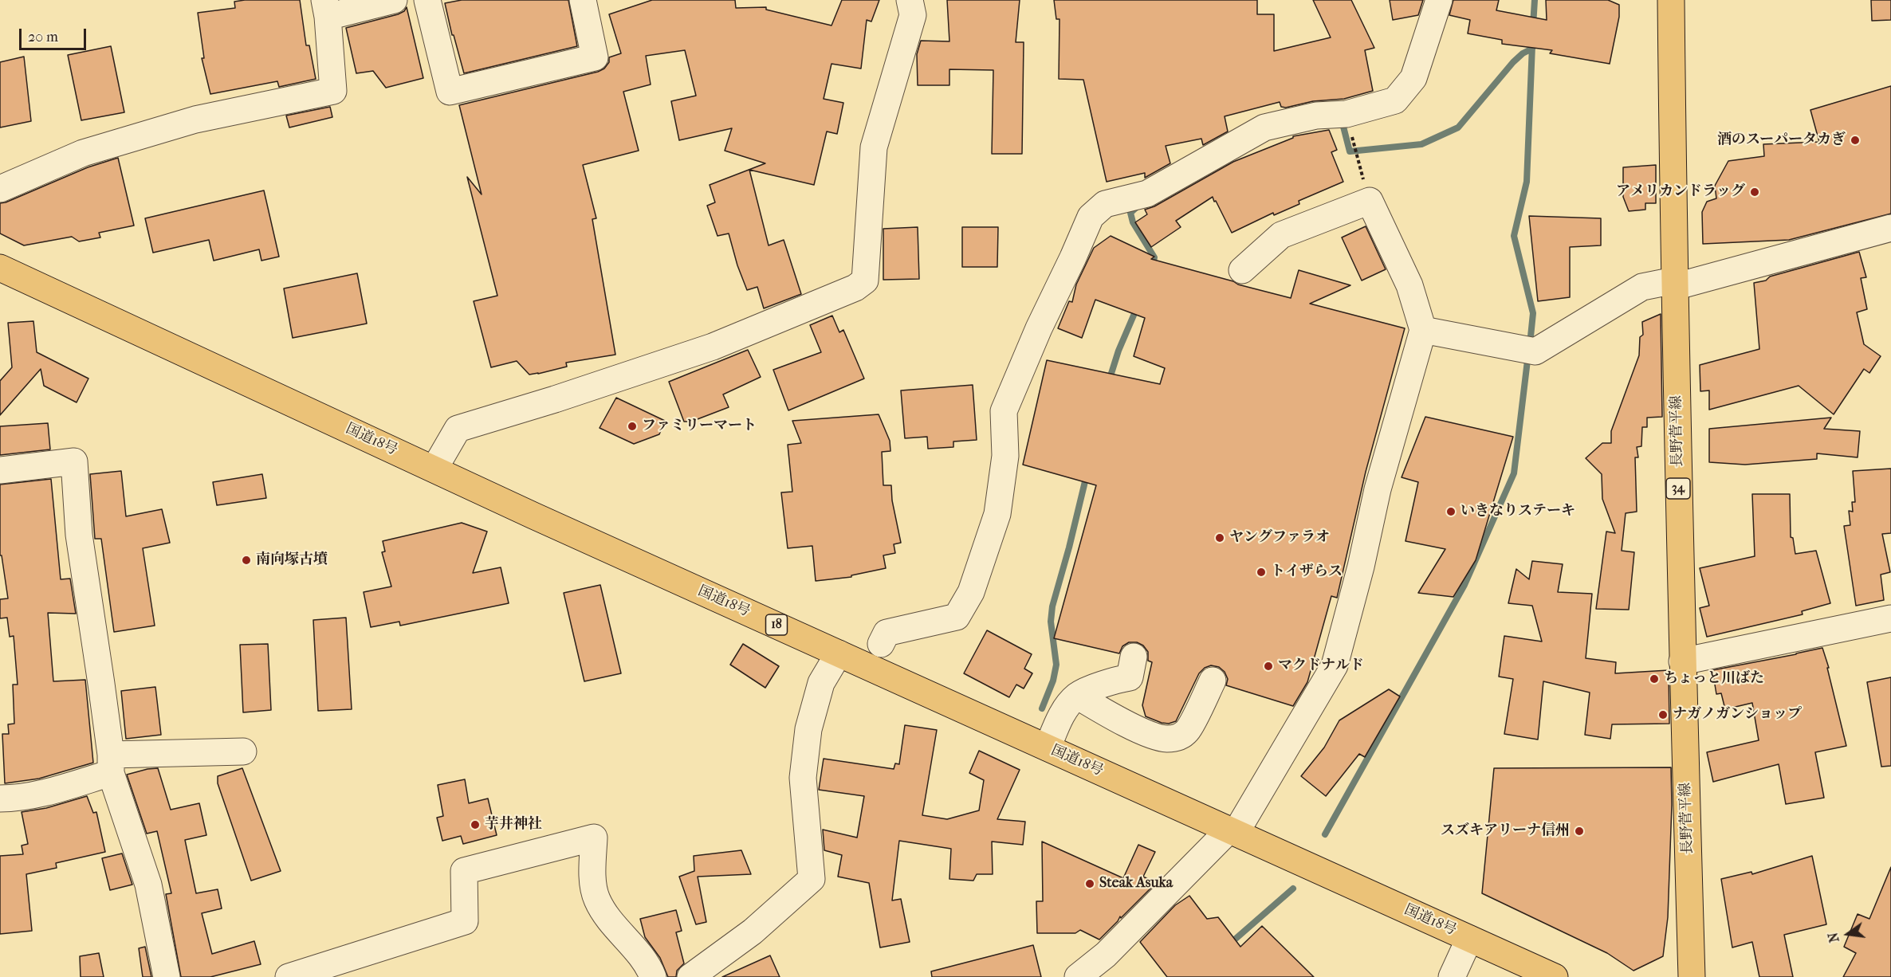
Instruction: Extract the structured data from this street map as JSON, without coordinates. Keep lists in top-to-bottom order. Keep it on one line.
{"streets":{"main road":["長野菅平線","国道18号","34","18"]},"places":["酒のスーパータカぎ","アメリカンドラッグ","ファミリーマート","いきなりステーキ","ヤングファラオ","南向塚古墳","トイザらス","マクドナルド","ちょっと川ばた","ナガノガンショップ","芋井神社","スズキアリーナ信州","Steak Asuka"],"scale_bar":"20 m","north":"left"}
